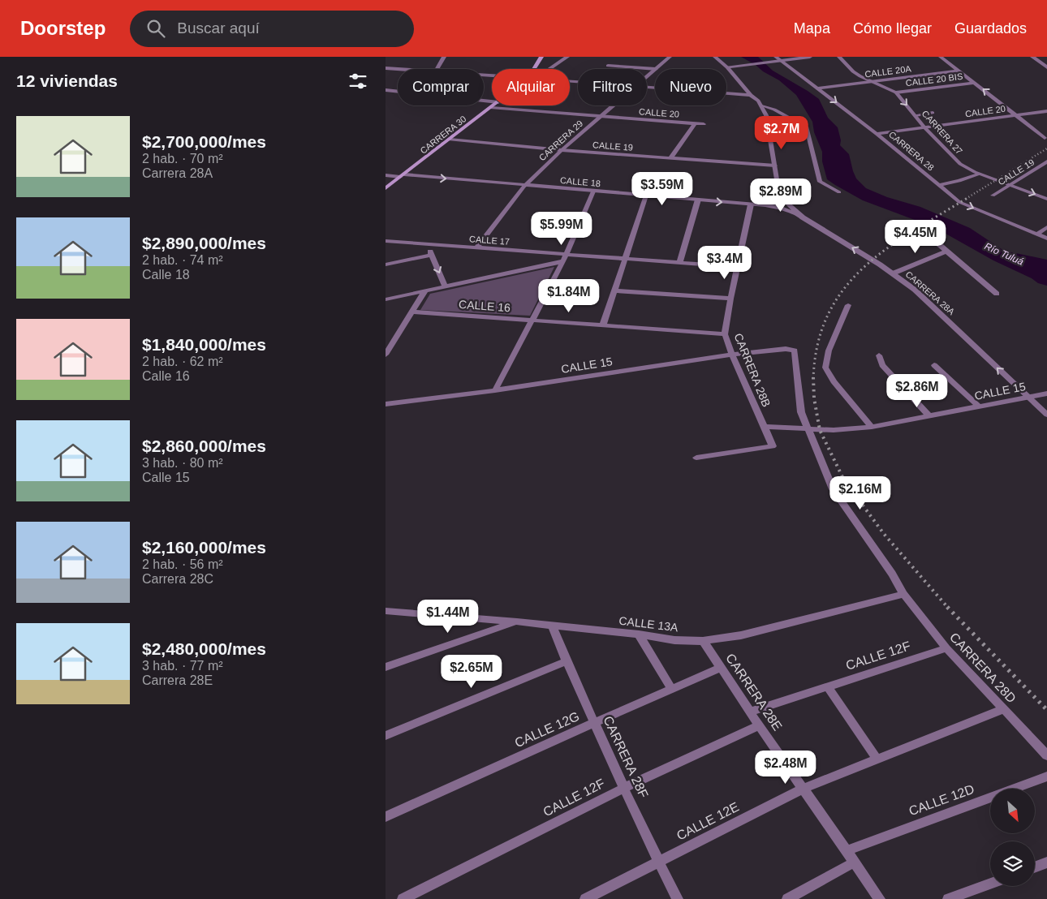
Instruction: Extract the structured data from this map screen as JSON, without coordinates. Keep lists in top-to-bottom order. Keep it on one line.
{"streets":{"main road":["CARRERA 30"],"street":["CALLE 20A","CALLE 20 BIS","CALLE 20","CARRERA 27","CARRERA 29","CALLE 19","CARRERA 28","CALLE 18","CALLE 17","CARRERA 28A","CALLE 16","CALLE 15","CARRERA 28B","CALLE 13A","CALLE 12F","CARRERA 28D","CARRERA 28E","CALLE 12G","CARRERA 28F","CALLE 12D","CALLE 12E"]},"crossings":[["CALLE 20A","CARRERA 27"],["CALLE 20A","CARRERA 28"],["CALLE 20 BIS","CARRERA 27"],["CALLE 20","CARRERA 27"],["CALLE 20","CARRERA 30"],["CALLE 20","CARRERA 29"],["CALLE 20","CARRERA 28"],["CARRERA 27","CALLE 19"],["CARRERA 30","CALLE 19"],["CARRERA 30","CALLE 18"],["CARRERA 29","CALLE 19"],["CARRERA 29","CALLE 18"],["CARRERA 29","CALLE 17"],["CALLE 19","CARRERA 28A"],["CALLE 18","CARRERA 28A"],["CALLE 18","CARRERA 28B"],["CALLE 17","CALLE 16"],["CALLE 17","CARRERA 28B"],["CARRERA 28A","CALLE 15"],["CALLE 16","CARRERA 28B"],["CALLE 15","CARRERA 28B"],["CALLE 15","CARRERA 28D"],["CALLE 13A","CARRERA 28D"],["CALLE 13A","CARRERA 28E"],["CALLE 13A","CARRERA 28F"],["CALLE 12F","CARRERA 28D"],["CALLE 12F","CARRERA 28E"],["CALLE 12F","CARRERA 28F"],["CARRERA 28D","CALLE 12E"],["CARRERA 28E","CALLE 12G"],["CARRERA 28E","CALLE 12D"],["CARRERA 28E","CALLE 12E"],["CALLE 12G","CARRERA 28F"],["CARRERA 28F","CALLE 12E"]],"one_way":["CALLE 18"],"water":["Río Tuluá"],"north":"bottom right","page":{"header":"Doorstep","search":"Buscar aquí","nav":["Mapa","Cómo llegar","Guardados"],"heading":"12 viviendas","chip":["Comprar","Alquilar","Filtros","Nuevo"],"list":[{"name":"$2,700,000/mes","note":"2 hab. · 70 m² · Carrera 28A"},{"name":"$2,890,000/mes","note":"2 hab. · 74 m² · Calle 18"},{"name":"$1,840,000/mes","note":"2 hab. · 62 m² · Calle 16"},{"name":"$2,860,000/mes","note":"3 hab. · 80 m² · Calle 15"},{"name":"$2,160,000/mes","note":"2 hab. · 56 m² · Carrera 28C"},{"name":"$2,480,000/mes","note":"3 hab. · 77 m² · Carrera 28E"}],"price":["$2.7M","$3.59M","$2.89M","$5.99M","$4.45M","$3.4M","$1.84M","$2.86M","$2.16M","$1.44M","$2.65M","$2.48M"]}}
